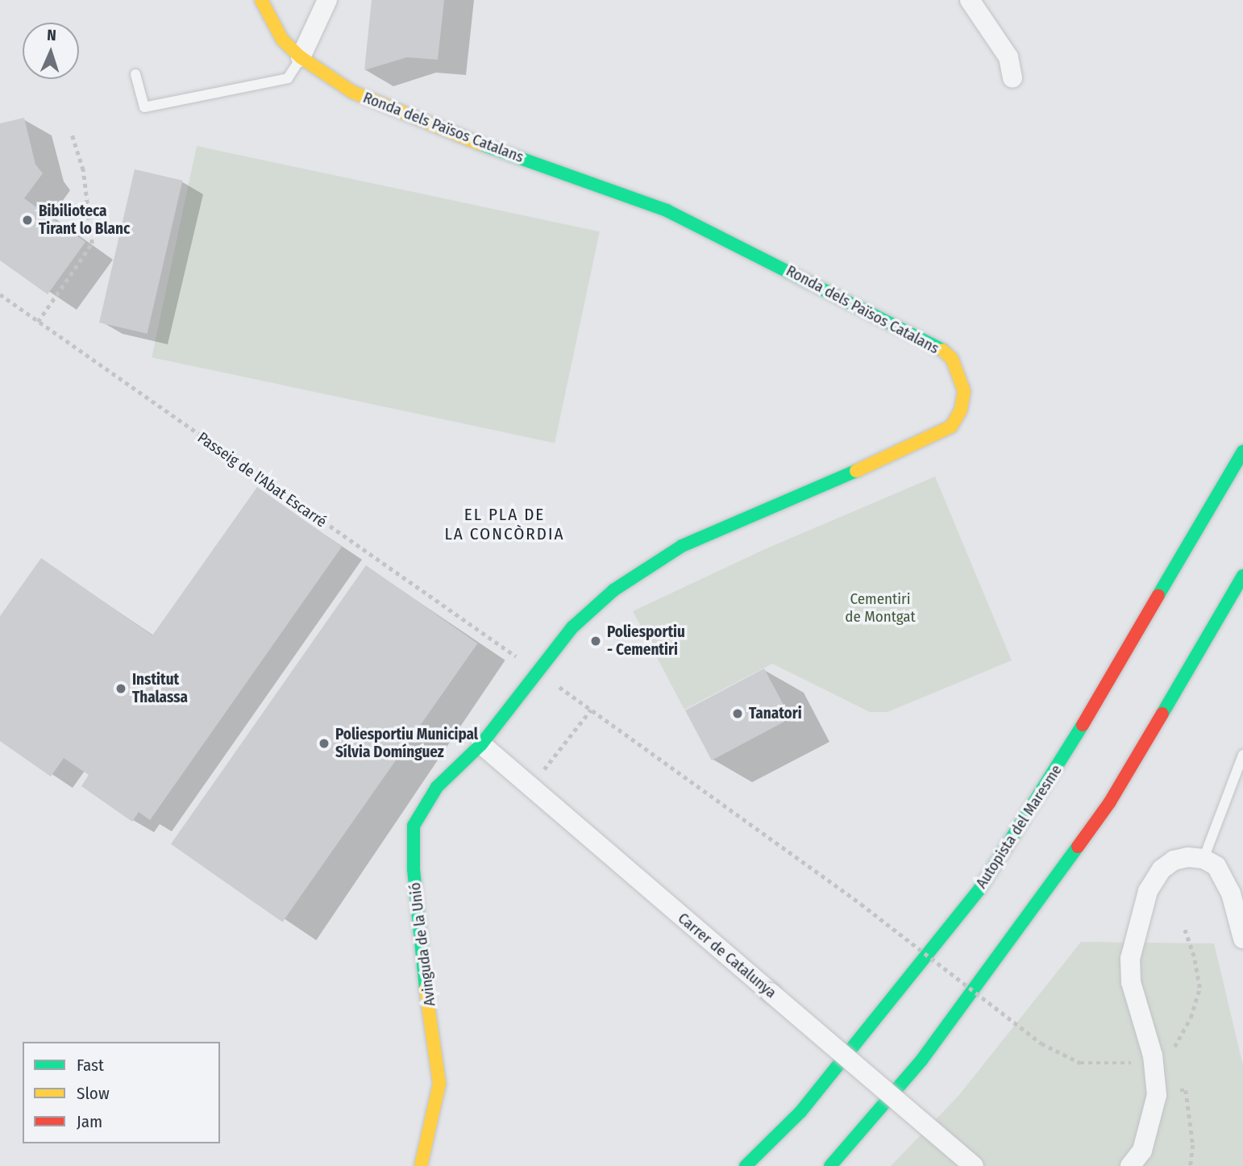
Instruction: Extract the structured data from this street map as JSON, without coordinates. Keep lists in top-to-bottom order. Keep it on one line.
{"streets":{"main road":["Ronda dels Països Catalans","Autopista del Maresme","Avinguda de la Unió"],"street":["Carrer de Catalunya"],"path":["Passeig de l'Abat Escarré"]},"crossings":[["Ronda dels Països Catalans","Avinguda de la Unió"],["Ronda dels Països Catalans","Carrer de Catalunya"],["Avinguda de la Unió","Carrer de Catalunya"]],"districts":["EL PLA DE LA CONCÒRDIA"],"parks":["Cementiri de Montgat"],"places":["Bibilioteca Tirant lo Blanc","Poliesportiu - Cementiri","Institut Thalassa","Tanatori","Poliesportiu Municipal Sílvia Domínguez"],"legend":["Fast","Slow","Jam"],"north":"top"}
